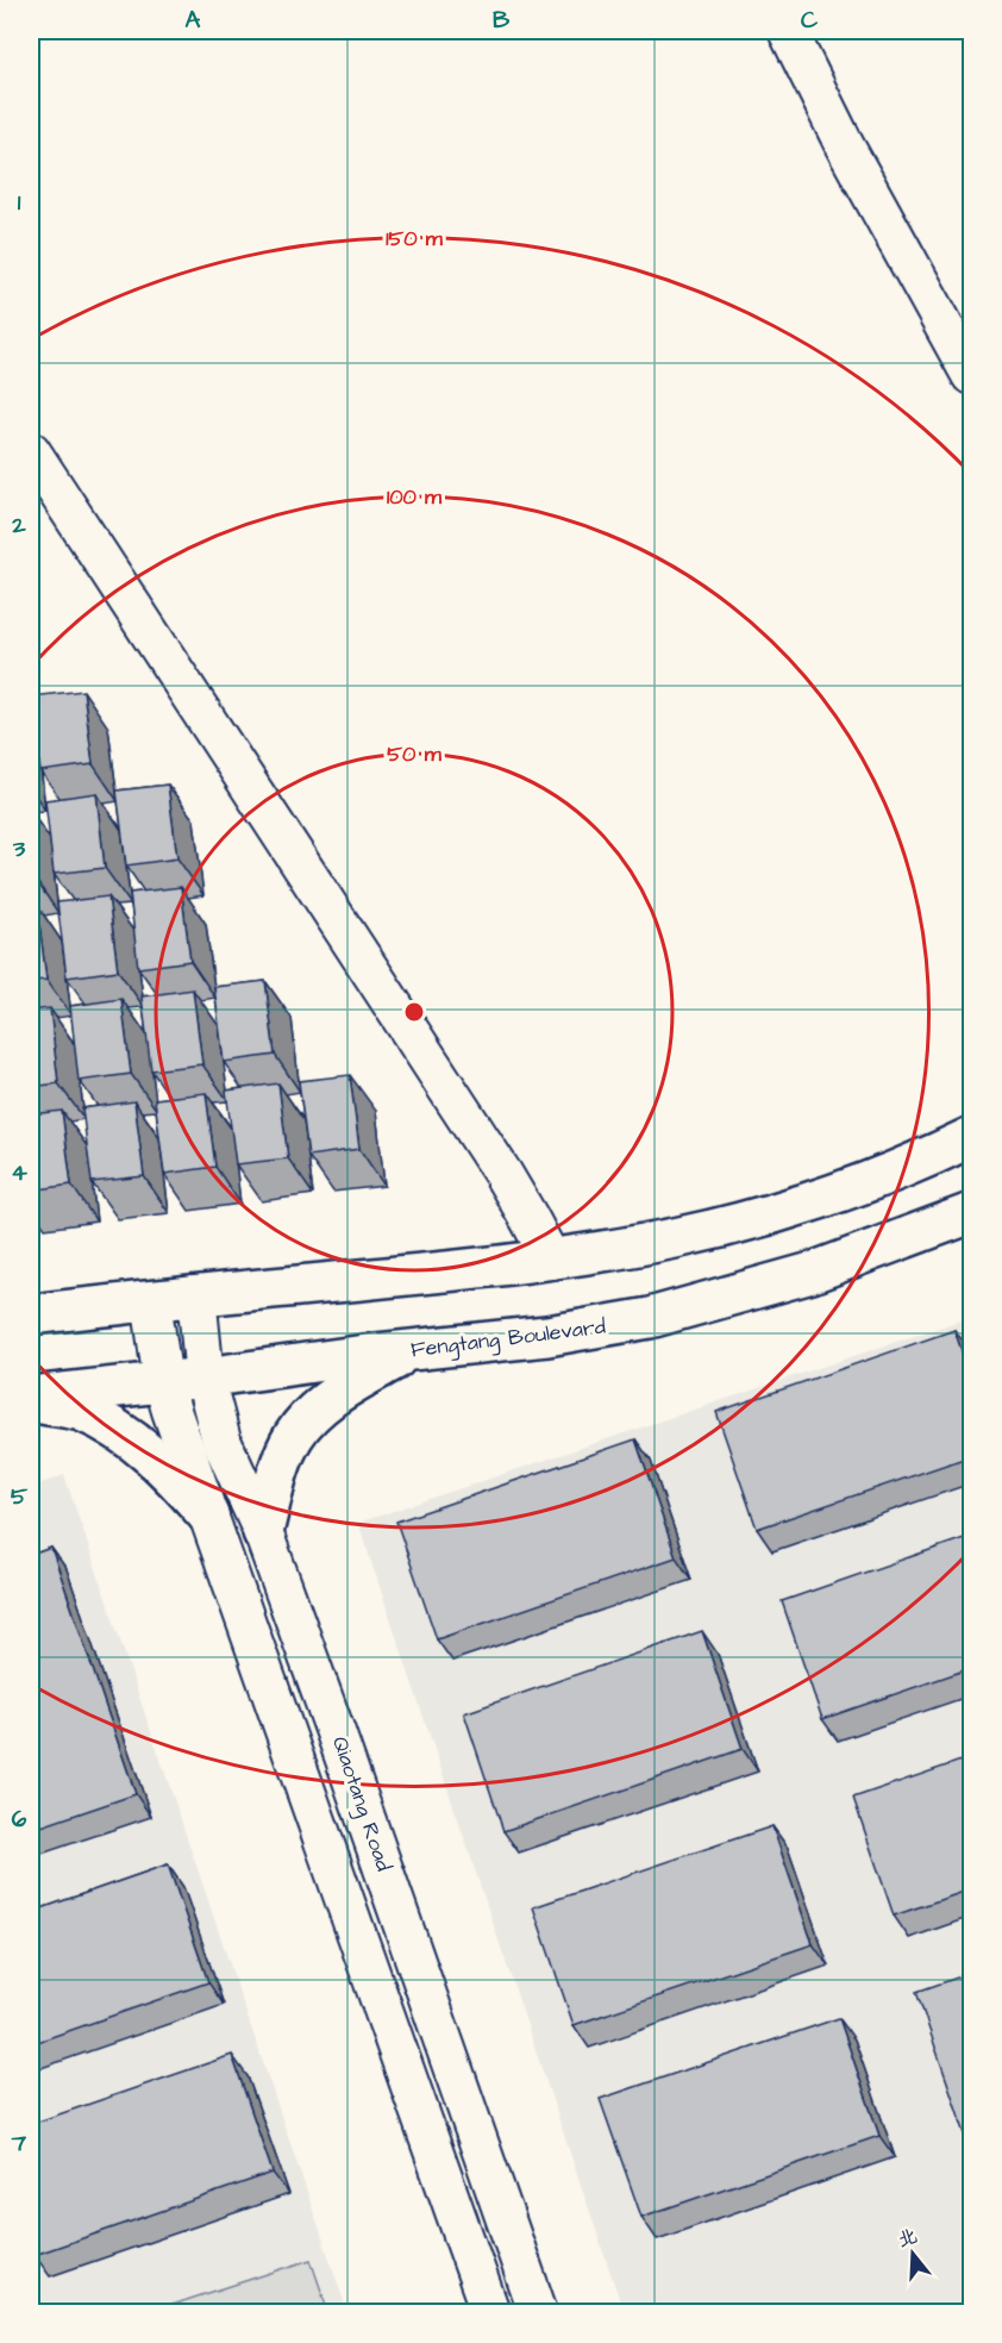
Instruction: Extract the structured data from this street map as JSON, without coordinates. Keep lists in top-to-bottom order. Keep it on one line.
{"streets":{"main road":["Fengtang Boulevard"],"street":["Qiaotang Road"]},"crossings":[["Fengtang Boulevard","Qiaotang Road"]],"north":"top","grid":{"columns":["A","B","C"],"rows":["1","2","3","4","5","6","7"]},"rings":["150 m","100 m","50 m"]}
